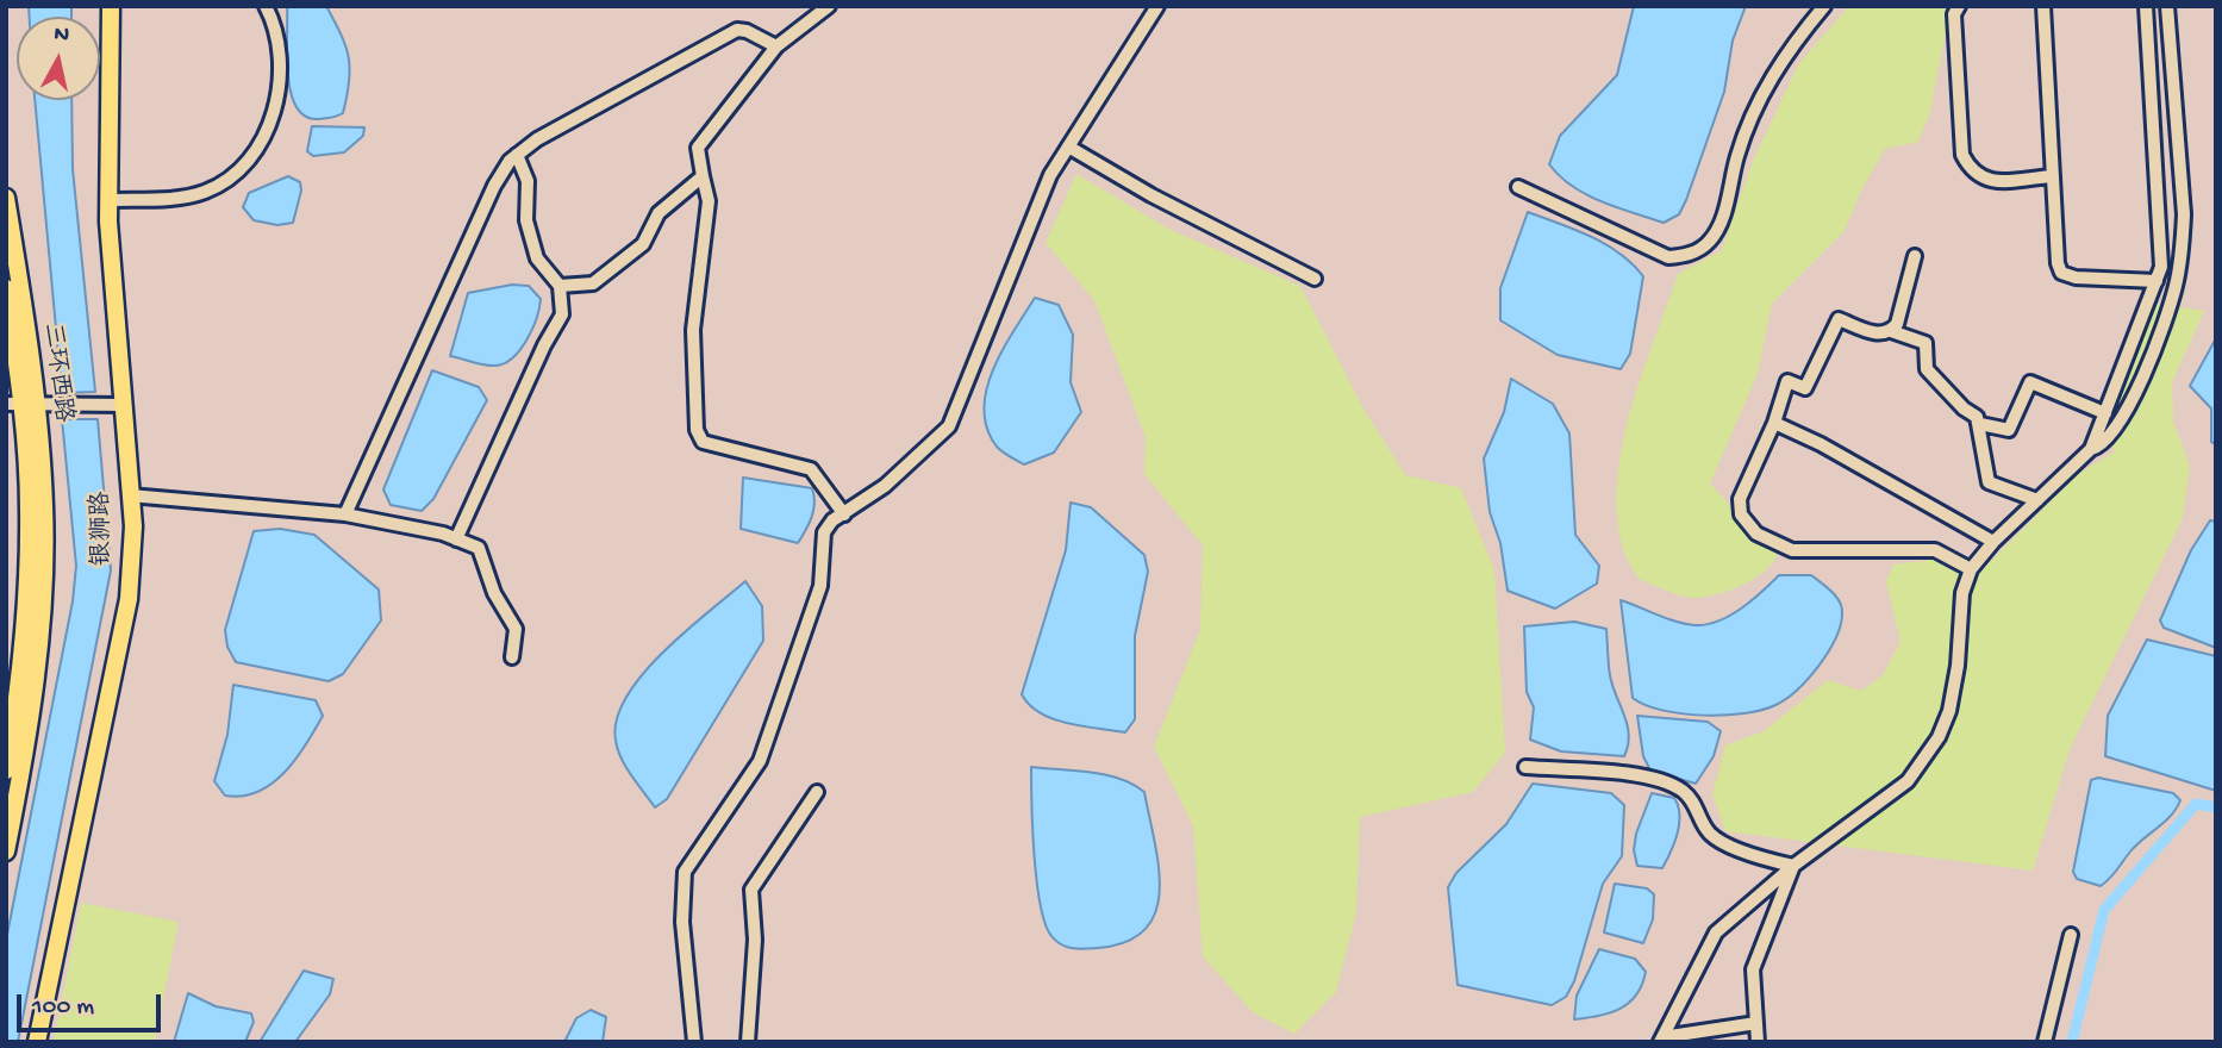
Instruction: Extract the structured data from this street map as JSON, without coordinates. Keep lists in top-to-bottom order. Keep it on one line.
{"streets":{"main road":["三环西路","银狮路"]},"scale_bar":"100 m","north":"top"}
